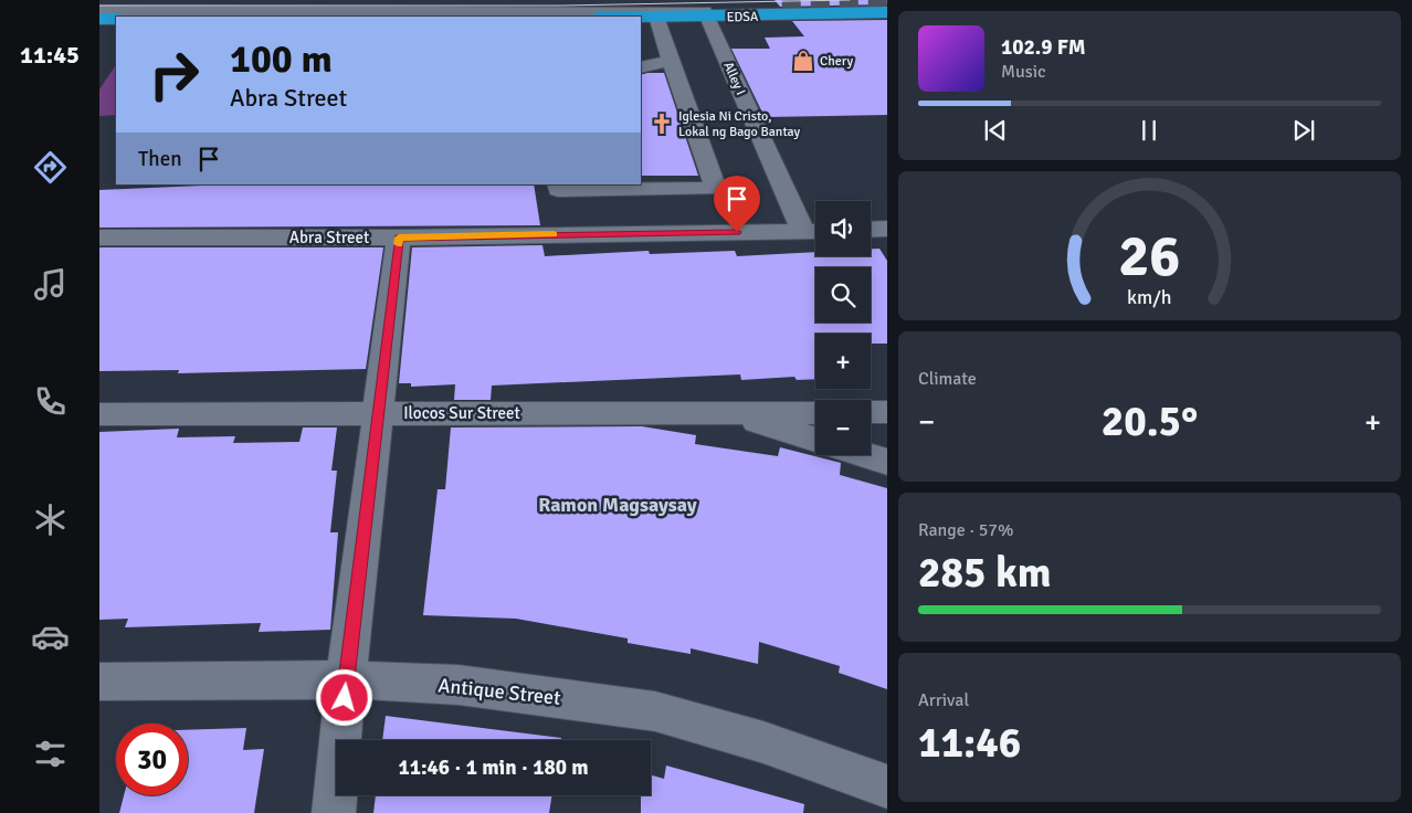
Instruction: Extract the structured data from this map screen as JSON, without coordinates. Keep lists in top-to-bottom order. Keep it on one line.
{"streets":{"highway":["EDSA"],"street":["Alley I","Abra Street","Ilocos Sur Street","Antique Street"]},"crossings":[["EDSA","Alley I"],["Alley I","Abra Street"]],"districts":["Ramon Magsaysay"],"places":{"shop":["Chery"],"church":["Iglesia Ni Cristo, Lokal ng Bago Bantay"]},"page":{"tabs":"11:45","turn":["100 m","Abra Street"],"song":["102.9 FM","Music"],"then":"Then","map_buttons":["+","−"],"tile":["Climate",["Range · 57%","285 km"],["Arrival","11:46"]],"heat":["−","20.5°","+"],"limit":"30","trip":"11:46 · 1 min · 180 m","gauge":["26","km/h"]}}
